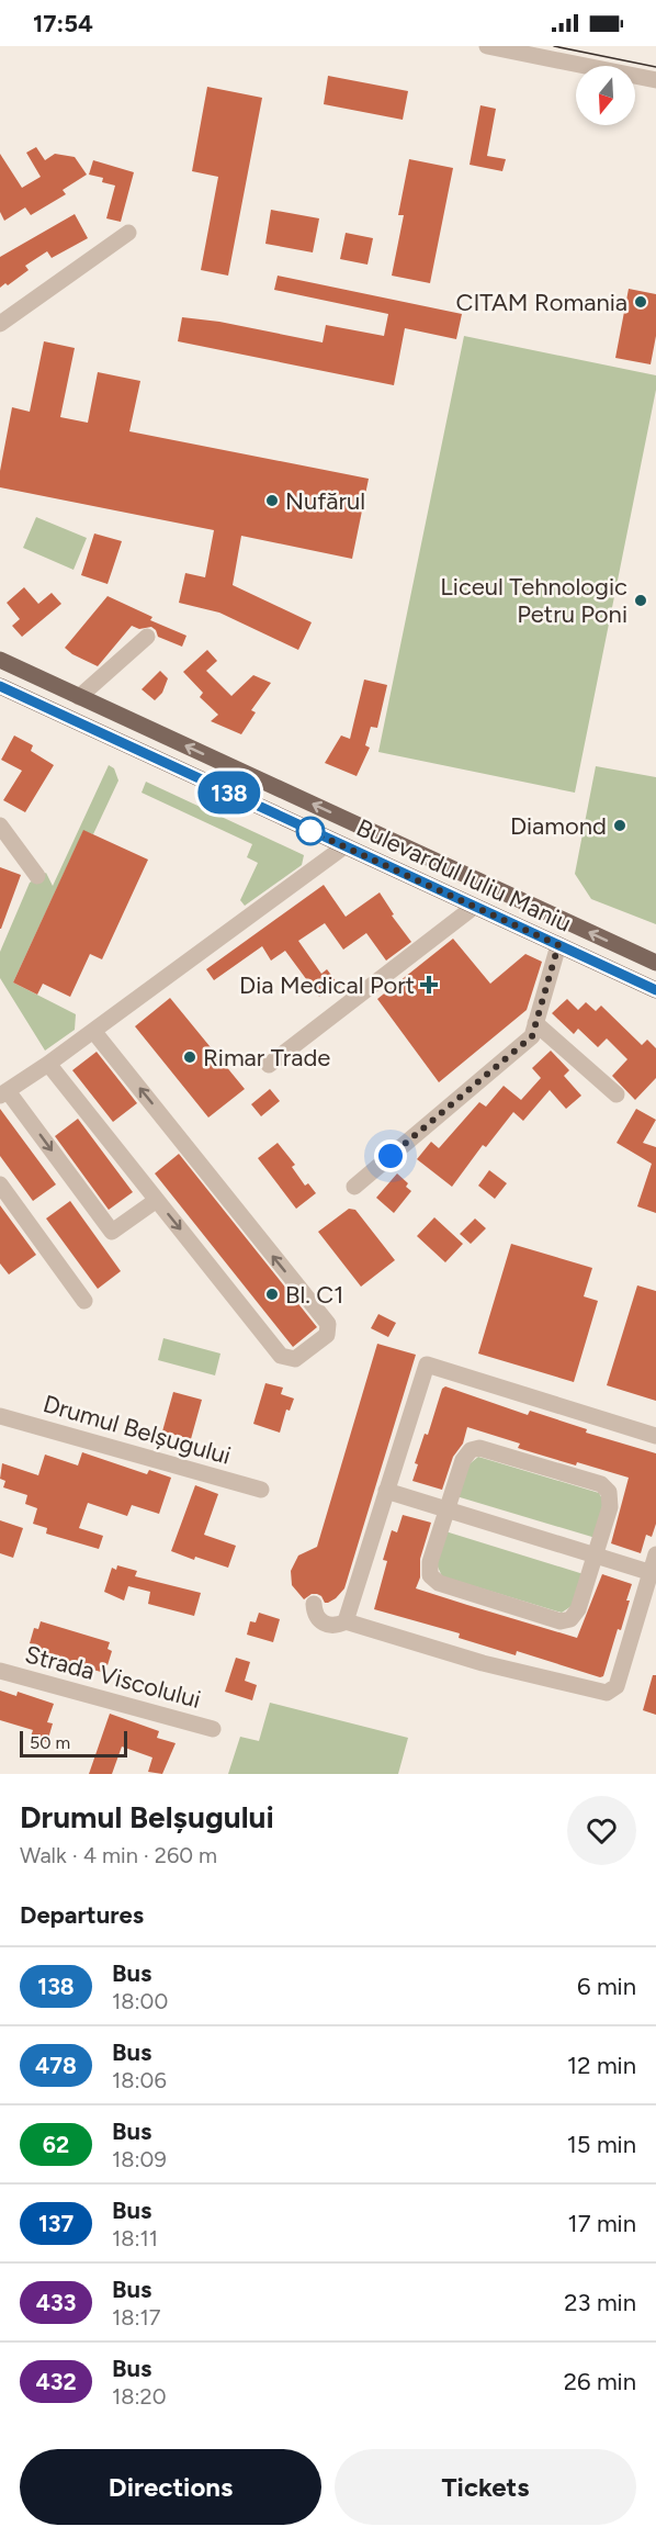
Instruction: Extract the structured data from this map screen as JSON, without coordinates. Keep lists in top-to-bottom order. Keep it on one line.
{"streets":{"main road":["Bulevardul Iuliu Maniu"],"street":["Drumul Belșugului","Strada Viscolului"]},"places":{"other":["CITAM Romania","Nufărul","Liceul Tehnologic Petru Poni","Diamond","Rimar Trade","Bl. C1"],"health":["Dia Medical Port"]},"lines":["bus line 138"],"scale_bar":"50 m","north":"bottom","page":{"status":"17:54","on_map":"138","scale":"50 m","heading":[["Drumul Belșugului","Walk · 4 min · 260 m"],"Departures"],"list":[{"mark":"138","name":"Bus","note":"18:00","value":"6 min"},{"mark":"478","name":"Bus","note":"18:06","value":"12 min"},{"mark":"62","name":"Bus","note":"18:09","value":"15 min"},{"mark":"137","name":"Bus","note":"18:11","value":"17 min"},{"mark":"433","name":"Bus","note":"18:17","value":"23 min"},{"mark":"432","name":"Bus","note":"18:20","value":"26 min"}],"buttons":["Directions","Tickets"]}}
